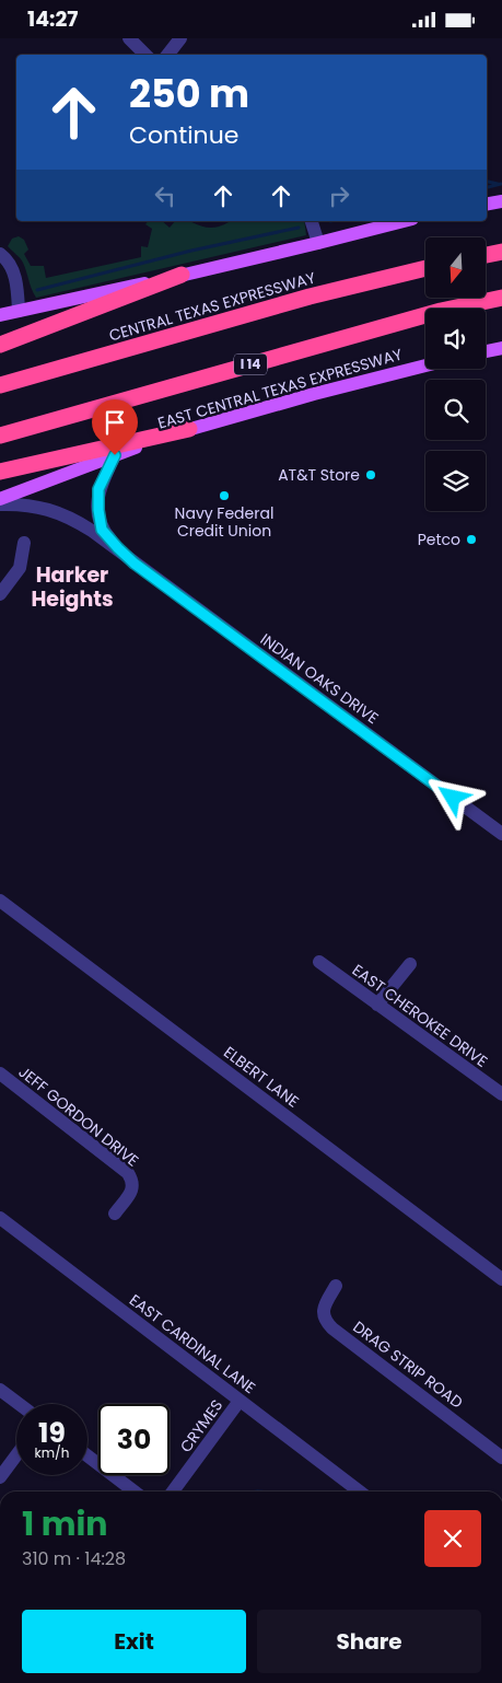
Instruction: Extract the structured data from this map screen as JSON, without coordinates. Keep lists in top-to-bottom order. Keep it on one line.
{"streets":{"highway":["CENTRAL TEXAS EXPRESSWAY","I 14"],"main road":["EAST CENTRAL TEXAS EXPRESSWAY"],"street":["INDIAN OAKS DRIVE","EAST CHEROKEE DRIVE","ELBERT LANE","JEFF GORDON DRIVE","EAST CARDINAL LANE","DRAG STRIP ROAD","CRYMES"]},"crossings":[["EAST CARDINAL LANE","CRYMES"]],"districts":["Harker Heights"],"places":["AT&T Store","Navy Federal Credit Union","Petco"],"north":"bottom","page":{"status":"14:27","turn":["250 m","Continue"],"speed":"19 km/h","limit":"30","heading":["1 min","310 m · 14:28"],"buttons":["Exit","Share"]}}
